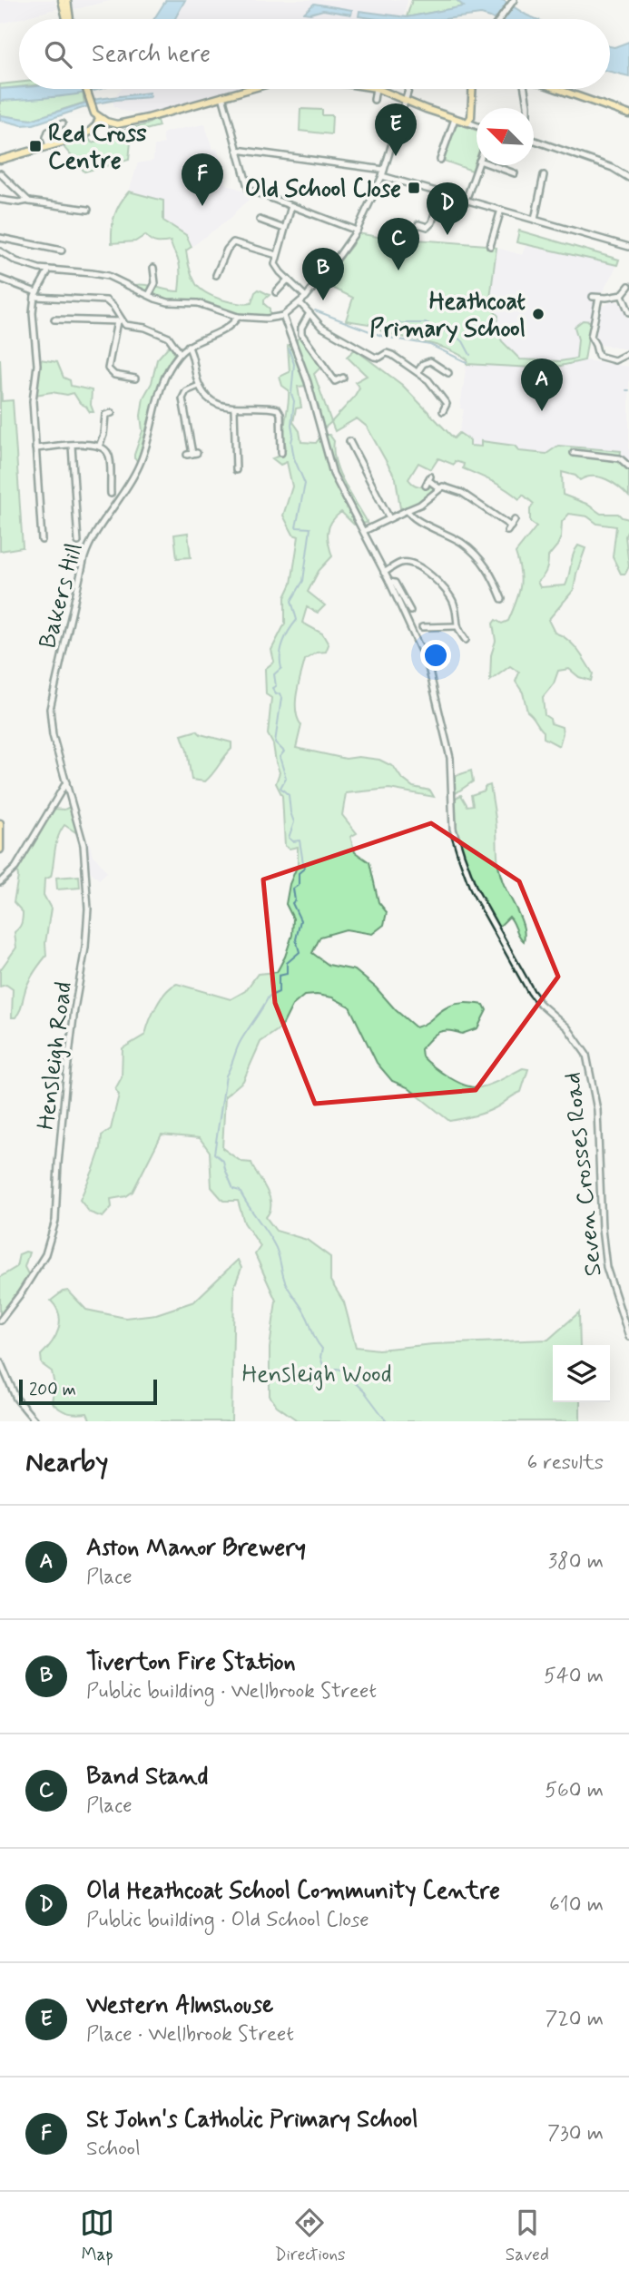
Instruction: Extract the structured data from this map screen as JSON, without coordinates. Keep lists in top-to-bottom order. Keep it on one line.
{"streets":{"street":["Bakers Hill","Hensleigh Road","Seven Crosses Road"]},"crossings":[["Bakers Hill","Hensleigh Road"]],"parks":["Hensleigh Wood"],"places":{"transit":["Red Cross Centre","Old School Close"],"other":["Heathcoat Primary School"]},"scale_bar":"200 m","north":"top left","page":{"search":"Search here","pins":["E","F","D","C","B","A"],"scale":"200 m","heading":["Nearby","6 results"],"list":[{"mark":"A","name":"Aston Manor Brewery","note":"Place","value":"380 m"},{"mark":"B","name":"Tiverton Fire Station","note":"Public building · Wellbrook Street","value":"540 m"},{"mark":"C","name":"Band Stand","note":"Place","value":"560 m"},{"mark":"D","name":"Old Heathcoat School Community Centre","note":"Public building · Old School Close","value":"610 m"},{"mark":"E","name":"Western Almshouse","note":"Place · Wellbrook Street","value":"720 m"},{"mark":"F","name":"St John's Catholic Primary School","note":"School","value":"730 m"}],"nav":["Map","Directions","Saved"]}}
